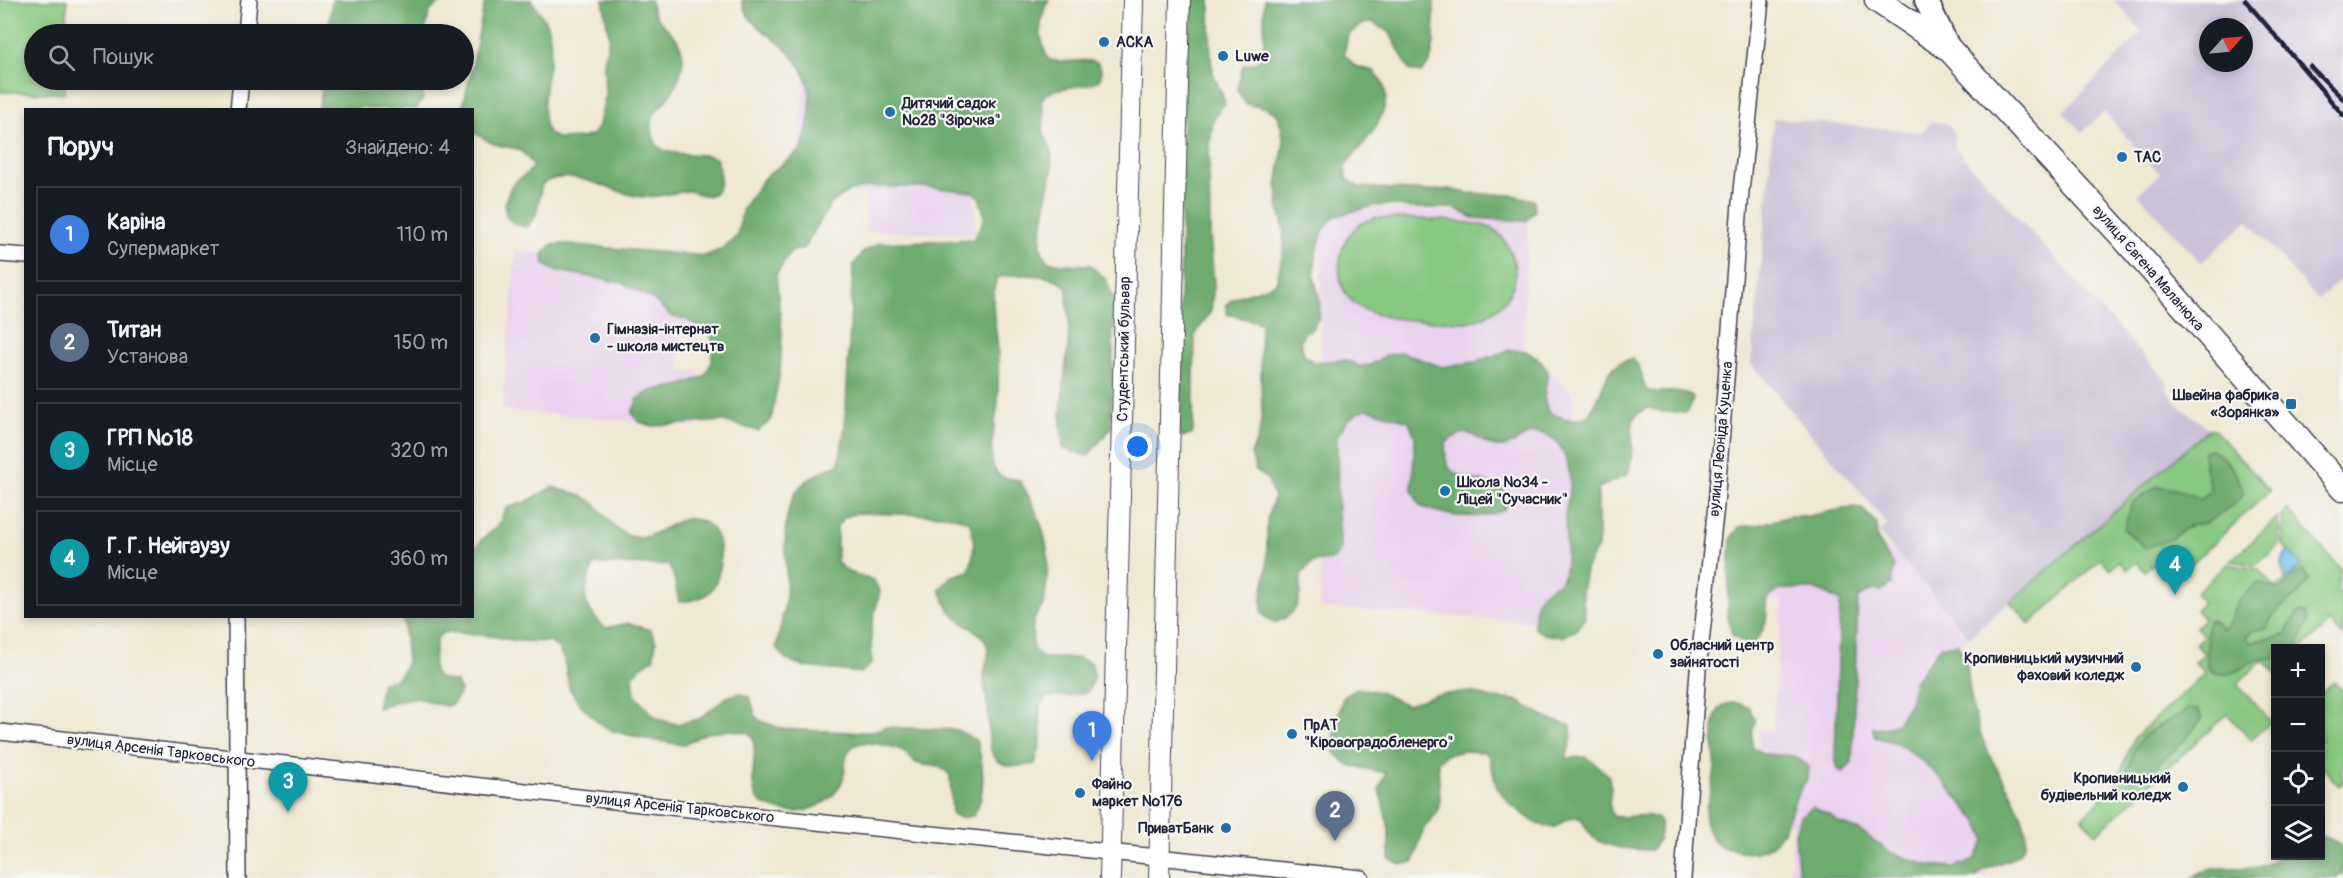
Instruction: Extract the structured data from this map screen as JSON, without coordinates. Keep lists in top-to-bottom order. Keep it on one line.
{"streets":{"main road":["вулиця Євгена Маланюка"],"street":["Студентський бульвар","вулиця Леоніда Куценка","вулиця Арсенія Тарковського"]},"crossings":[["Студентський бульвар","вулиця Арсенія Тарковського"]],"places":{"other":["АСКА","Luwe","Дитячий садок №28 \"Зірочка\"","ТАС","Гімназія-інтернат - школа мистецтв","Школа №34 - Ліцей \"Сучасник\"","Обласний центр зайнятості","Кропивницький музичний фаховий коледж","ПрАТ \"Кіровоградобленерго\"","Кропивницький будівельний коледж","Файно маркет №176","ПриватБанк"],"transit":["Швейна фабрика «Зорянка»"]},"north":"top right","page":{"search":"Пошук","heading":["Поруч","Знайдено: 4"],"list":[{"mark":"1","name":"Каріна","note":"Супермаркет","value":"110 m"},{"mark":"2","name":"Титан","note":"Установа","value":"150 m"},{"mark":"3","name":"ГРП №18","note":"Місце","value":"320 m"},{"mark":"4","name":"Г. Г. Нейгаузу","note":"Місце","value":"360 m"}],"pins":["4","1","3","2"],"map_buttons":["+","−"]}}
